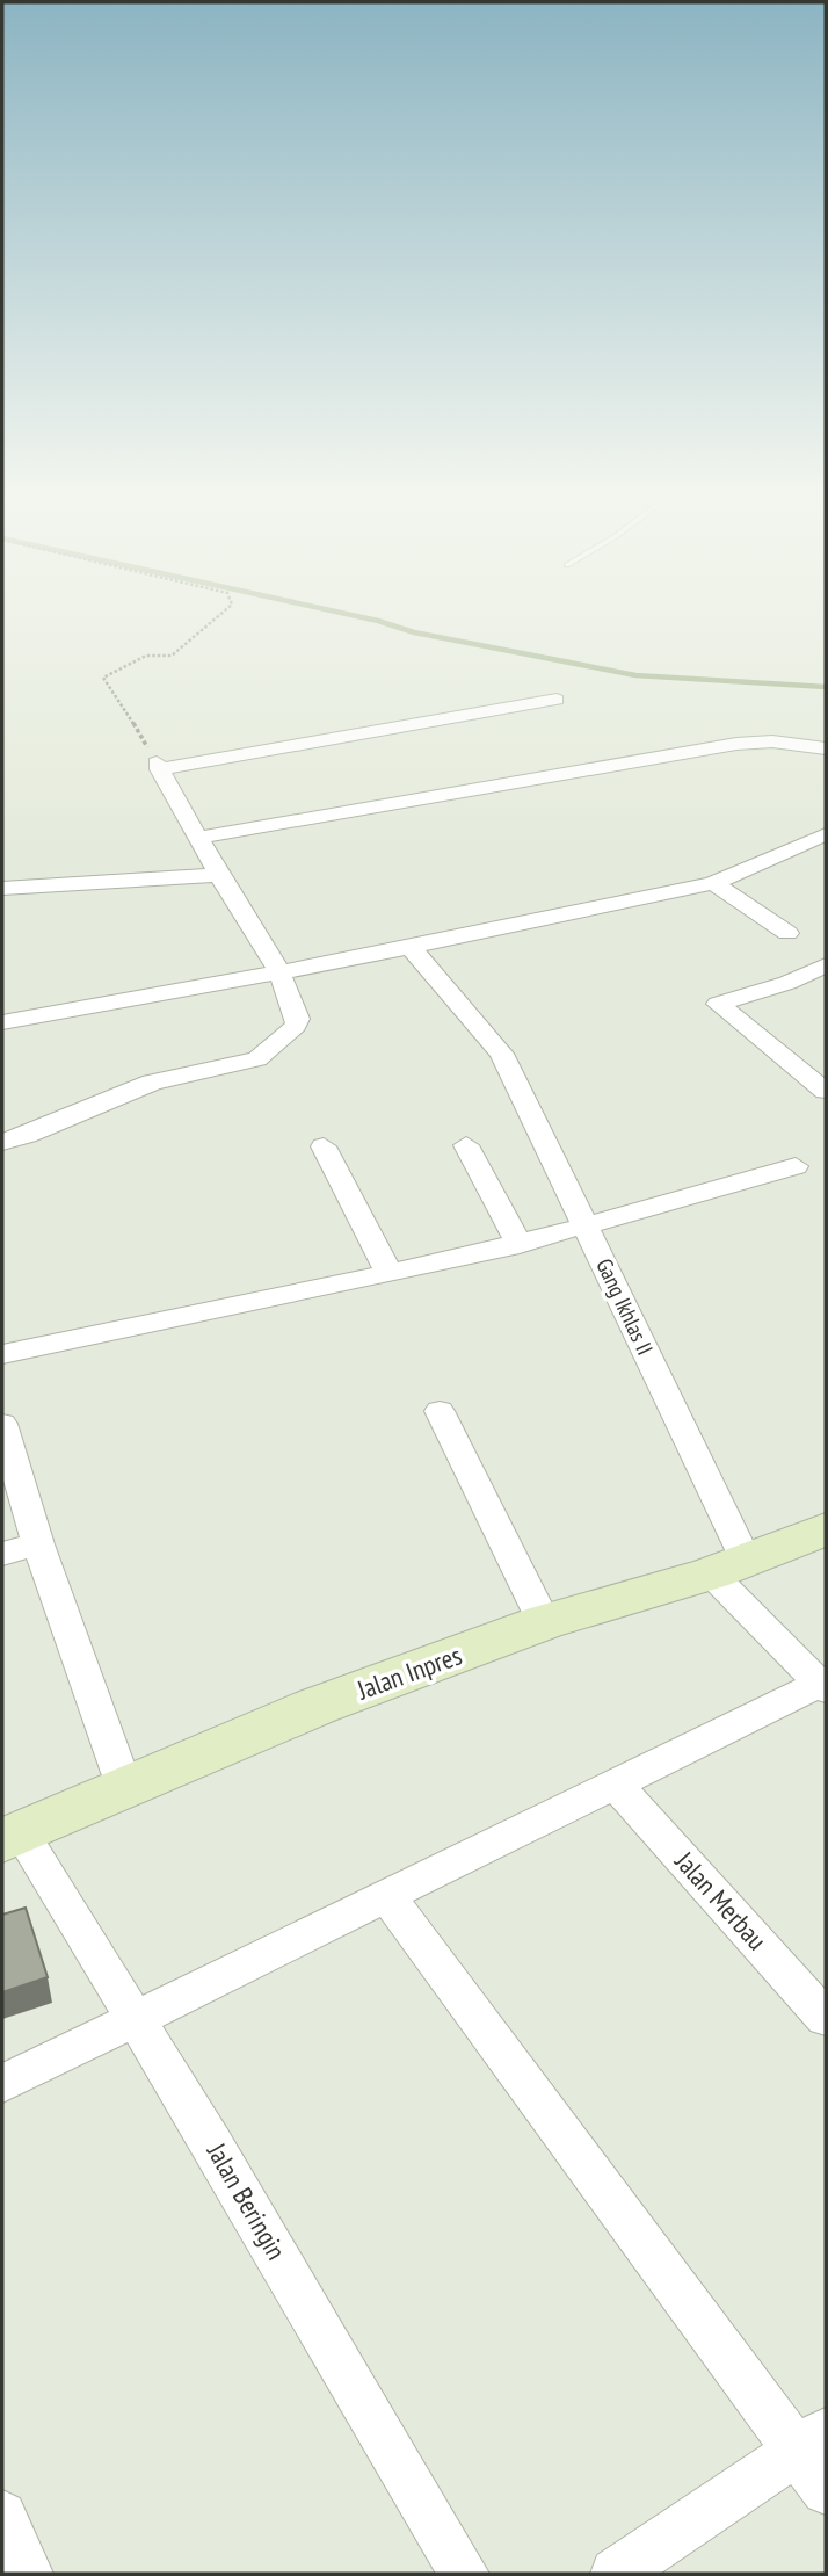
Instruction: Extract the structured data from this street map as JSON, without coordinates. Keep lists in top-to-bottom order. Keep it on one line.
{"streets":{"main road":["Jalan Inpres"],"street":["Gang Ikhlas II","Jalan Merbau","Jalan Beringin"]},"crossings":[["Gang Ikhlas II","Jalan Inpres"],["Jalan Inpres","Jalan Beringin"]]}
